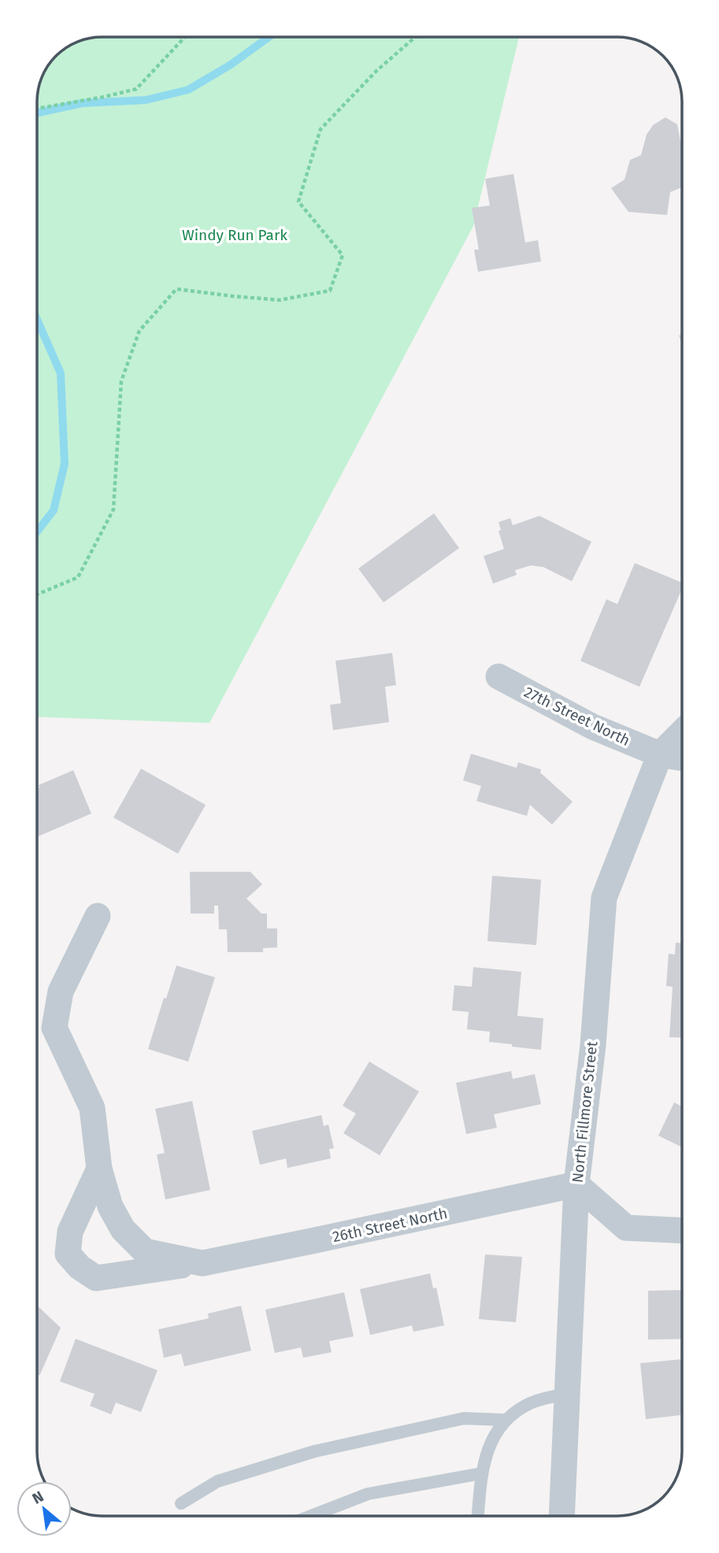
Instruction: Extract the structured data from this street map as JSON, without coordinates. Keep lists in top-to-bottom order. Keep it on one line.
{"streets":{"street":["27th Street North","North Fillmore Street","26th Street North"]},"crossings":[["27th Street North","North Fillmore Street"],["North Fillmore Street","26th Street North"]],"parks":["Windy Run Park"],"north":"top left"}
